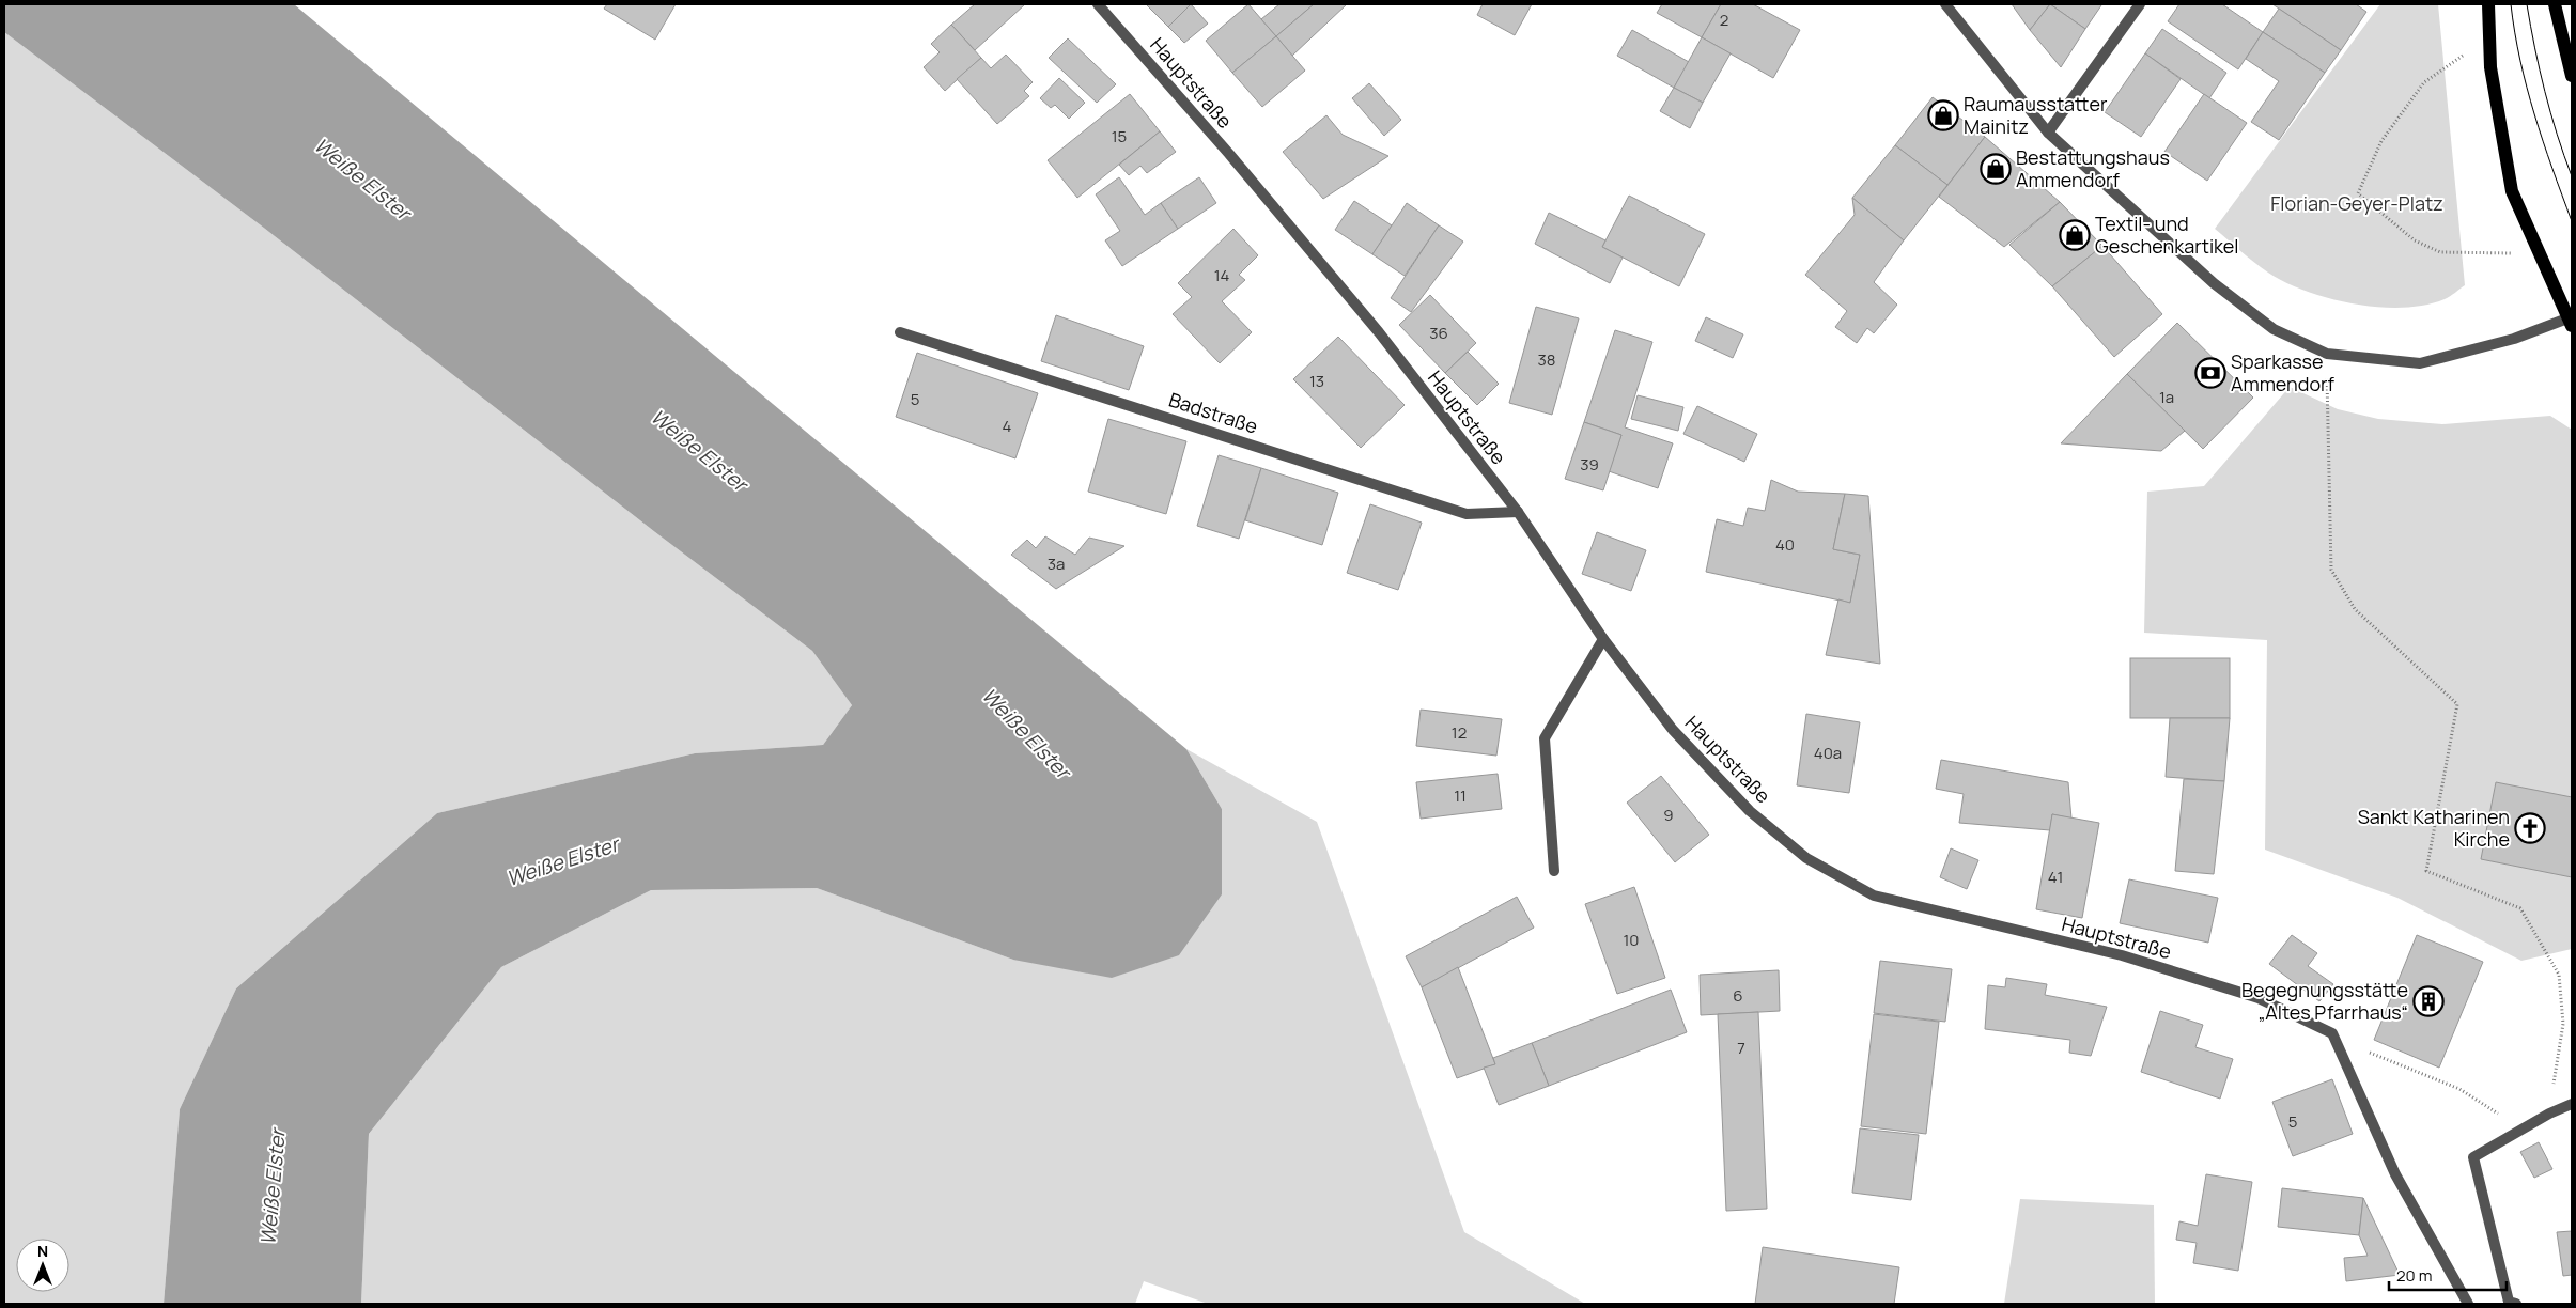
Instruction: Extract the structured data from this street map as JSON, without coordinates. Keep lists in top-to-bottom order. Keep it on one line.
{"streets":{"street":["Hauptstraße","Badstraße"]},"crossings":[["Hauptstraße","Badstraße"]],"water":["Weiße Elster"],"parks":["Florian-Geyer-Platz"],"places":{"shop":["Raumausstatter Mainitz","Bestattungshaus Ammendorf","Textil- und Geschenkartikel"],"bank":["Sparkasse Ammendorf"],"church":["Sankt Katharinen Kirche"],"building":["Begegnungsstätte „Altes Pfarrhaus“"]},"house_numbers":["2","15","14","36","38","13","1a","5","4","39","40","3a","12","40a","11","9","41","10","6","7","5"],"scale_bar":"20 m","north":"top"}
